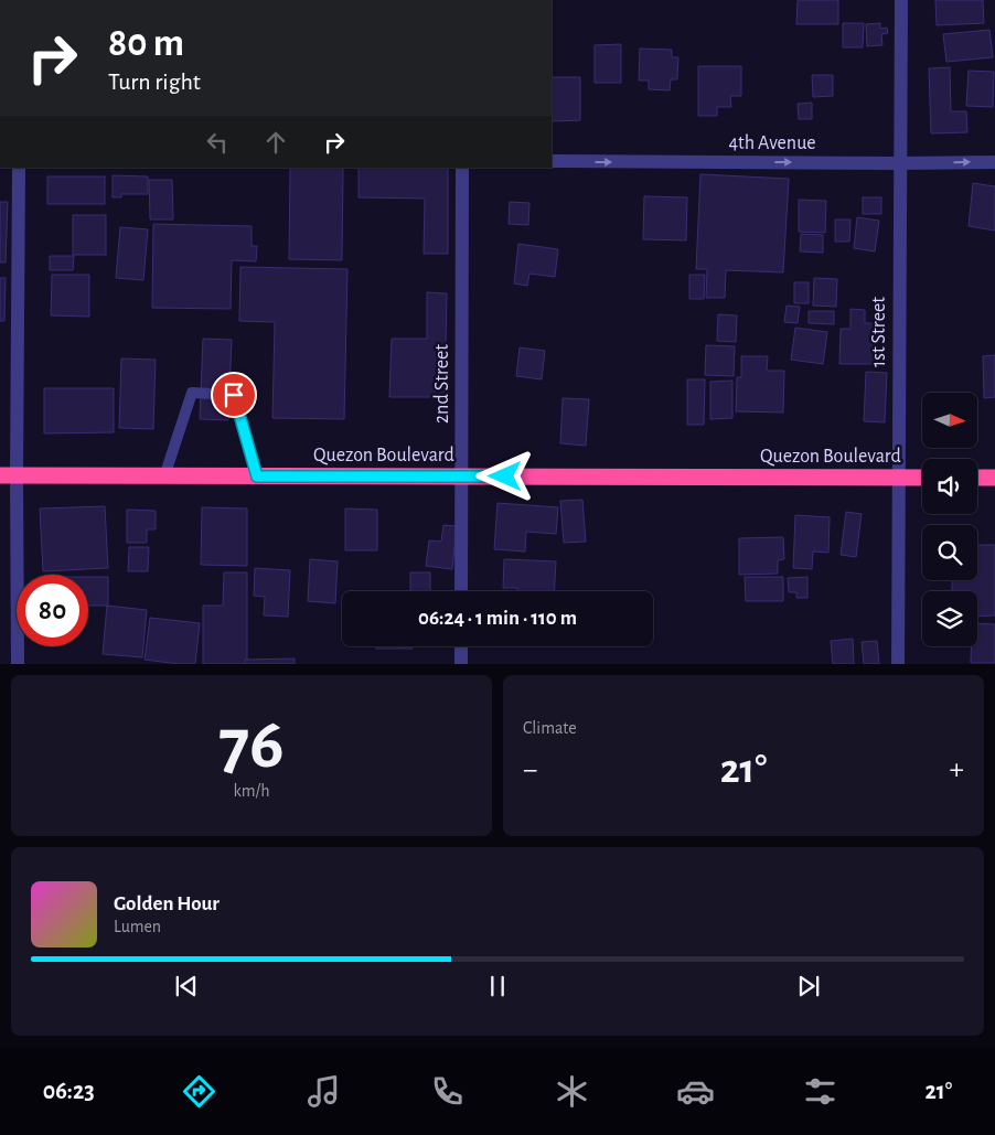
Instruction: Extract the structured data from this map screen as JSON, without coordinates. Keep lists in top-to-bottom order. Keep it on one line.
{"streets":{"highway":["Quezon Boulevard"],"street":["4th Avenue","1st Street","2nd Street"]},"crossings":[["4th Avenue","1st Street"],["1st Street","Quezon Boulevard"],["2nd Street","Quezon Boulevard"]],"one_way":["4th Avenue"],"north":"right","page":{"turn":["80 m","Turn right"],"limit":"80","trip":"06:24 · 1 min · 110 m","tile":[["76","km/h"],"Climate"],"heat":["−","21°","+"],"song":["Golden Hour","Lumen"],"tabs":["06:23","21°"]}}
